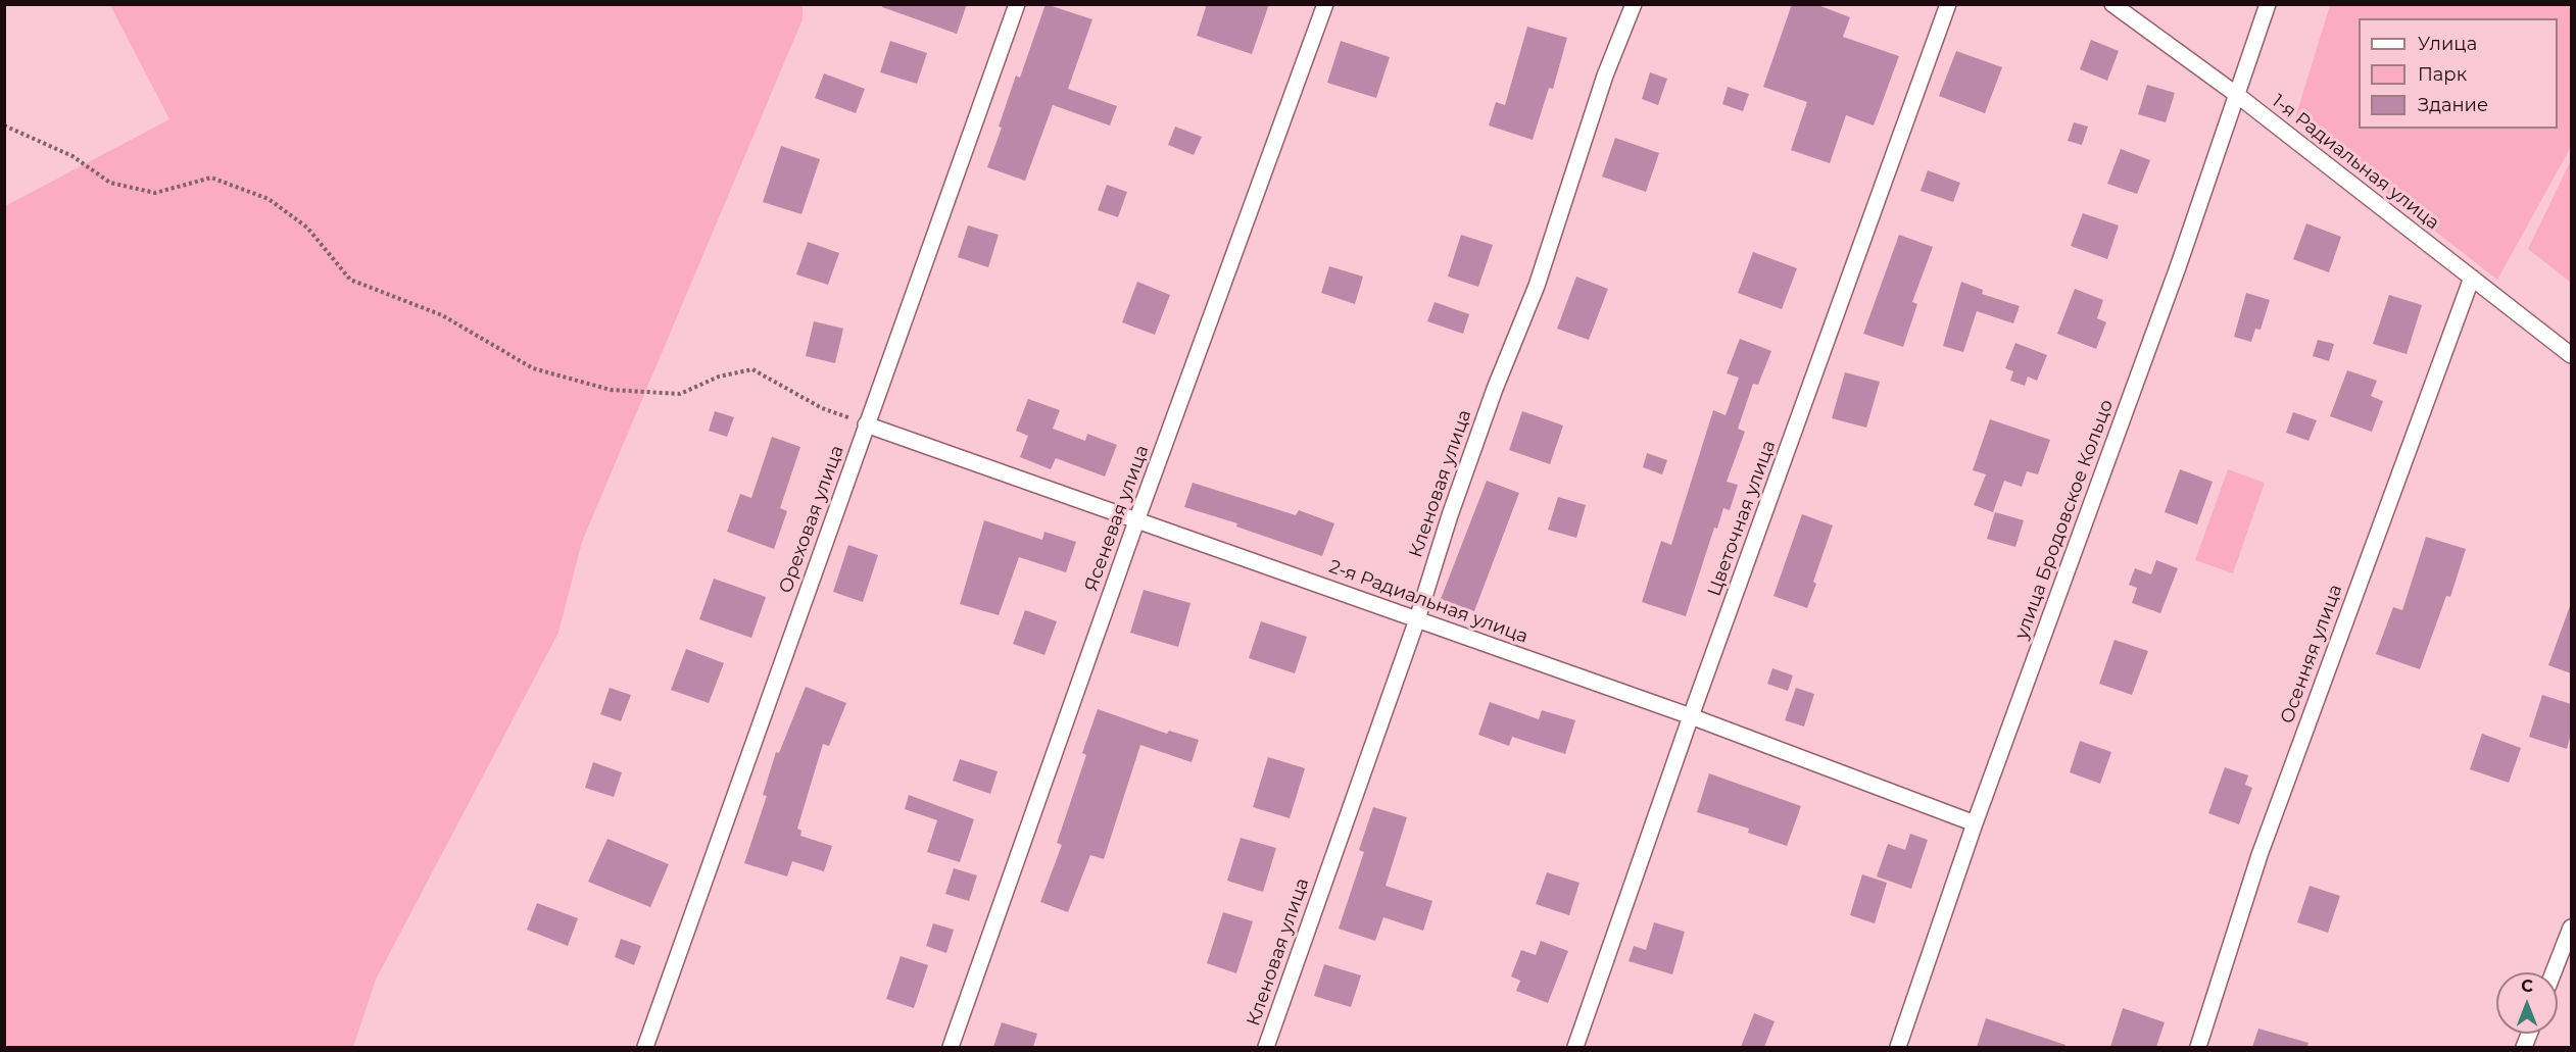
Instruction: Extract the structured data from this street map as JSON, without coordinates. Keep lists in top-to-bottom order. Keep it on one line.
{"streets":{"street":["1-я Радиальная улица","Кленовая улица","Ясеневая улица","Цветочная улица","Ореховая улица","улица Бродовское Кольцо","2-я Радиальная улица","Осенняя улица"]},"crossings":[["1-я Радиальная улица","улица Бродовское Кольцо"],["1-я Радиальная улица","Осенняя улица"],["Кленовая улица","2-я Радиальная улица"],["Ясеневая улица","2-я Радиальная улица"],["Цветочная улица","2-я Радиальная улица"],["Ореховая улица","2-я Радиальная улица"],["улица Бродовское Кольцо","2-я Радиальная улица"]],"legend":["Улица","Парк","Здание"],"north":"top"}
